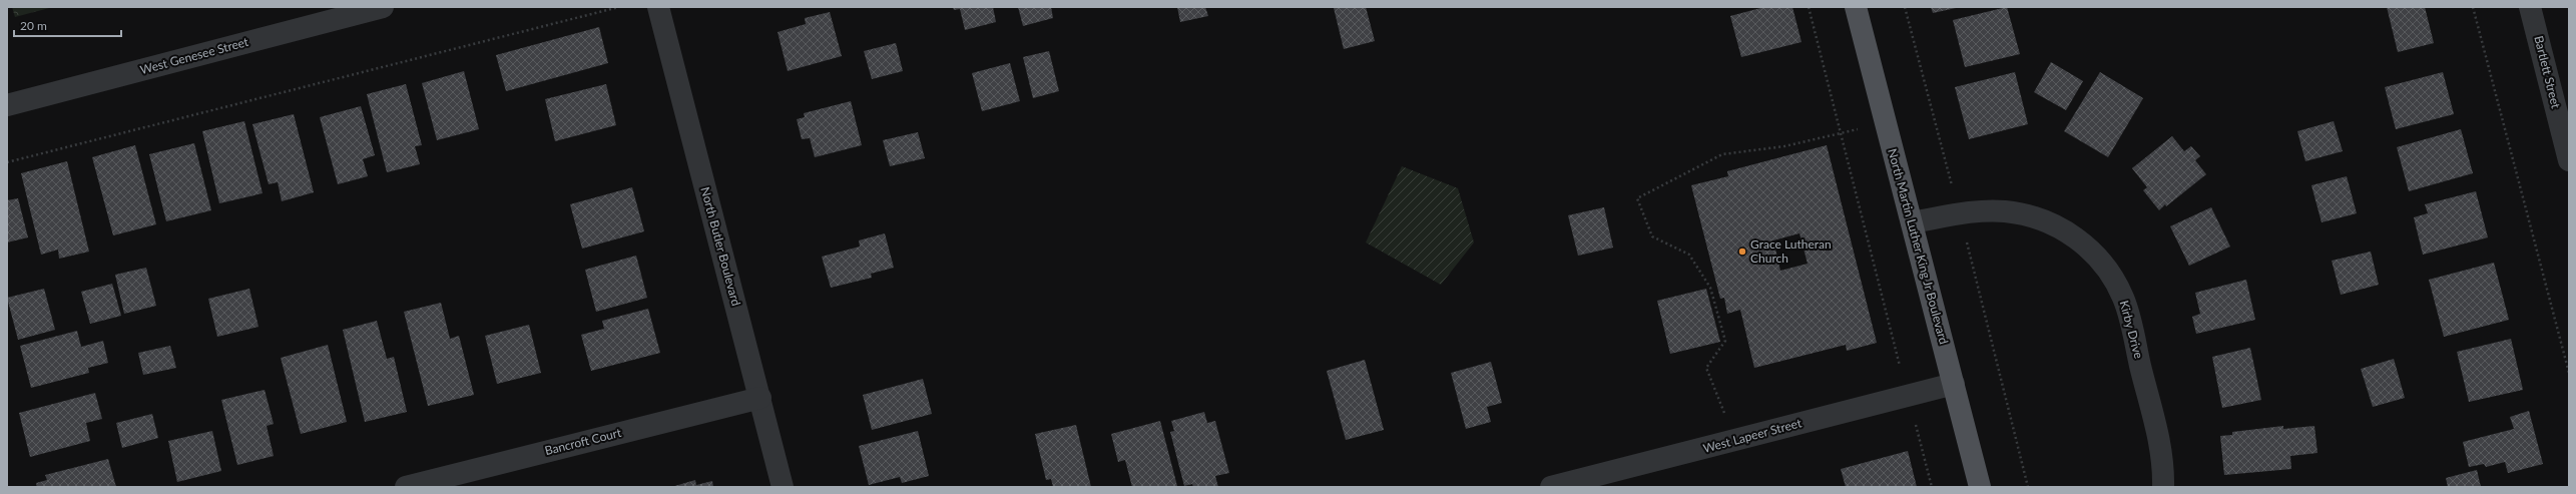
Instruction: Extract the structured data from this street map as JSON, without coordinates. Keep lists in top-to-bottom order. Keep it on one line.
{"streets":{"main road":["North Martin Luther King Jr Boulevard"],"street":["West Genesee Street","Bartlett Street","North Butler Boulevard","Kirby Drive","West Lapeer Street","Bancroft Court"]},"crossings":[["North Butler Boulevard","Bancroft Court"],["North Martin Luther King Jr Boulevard","Kirby Drive"],["North Martin Luther King Jr Boulevard","West Lapeer Street"]],"places":["Grace Lutheran Church"],"scale_bar":"20 m"}
